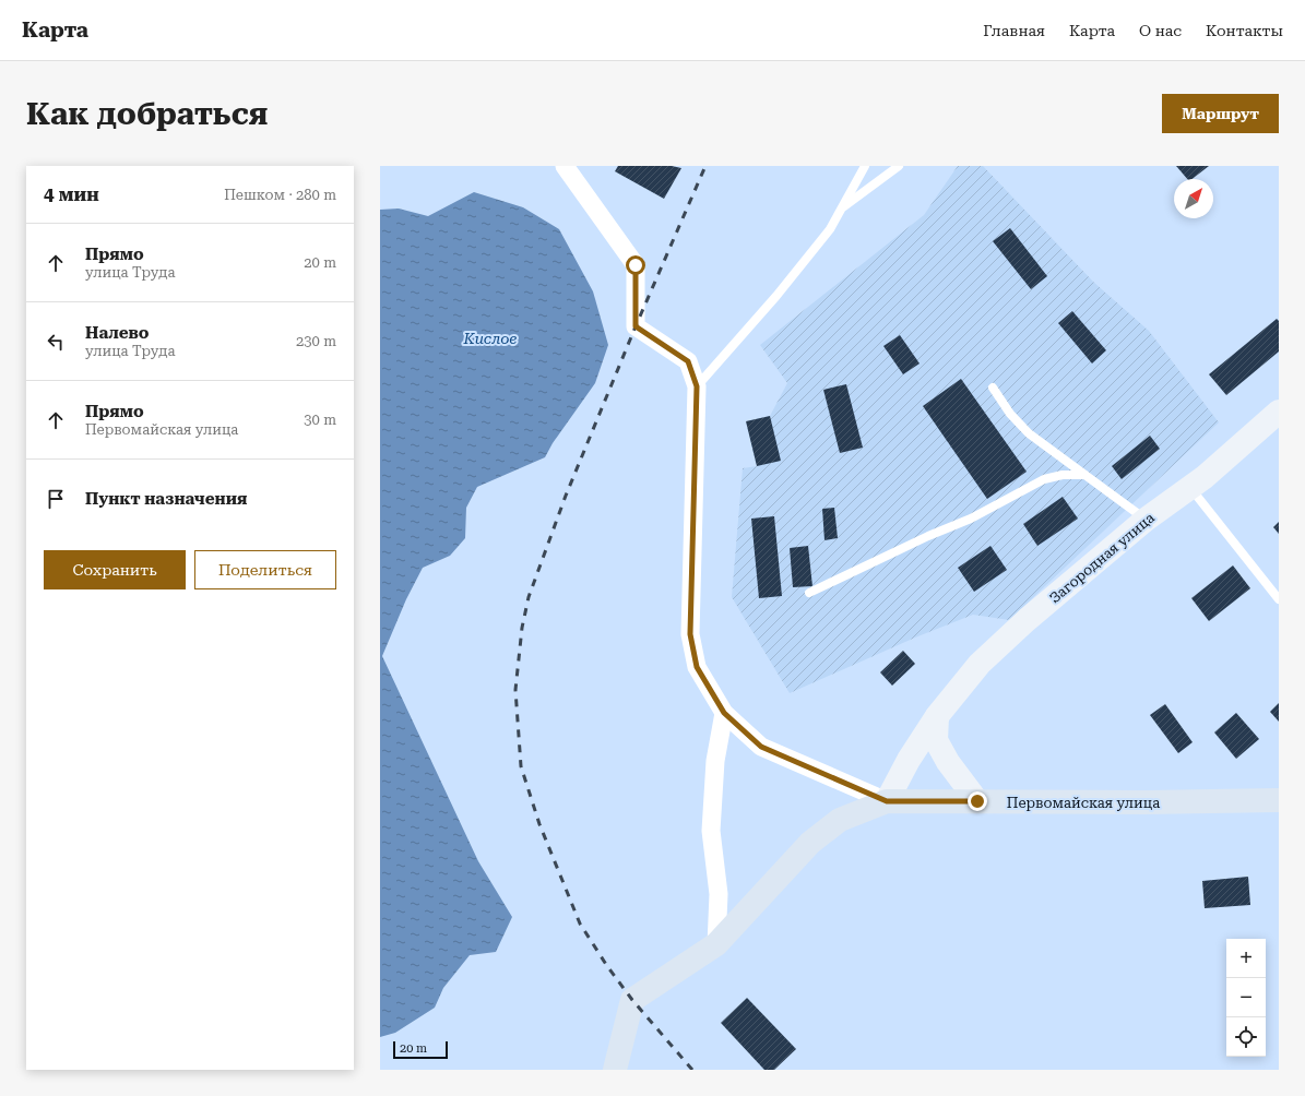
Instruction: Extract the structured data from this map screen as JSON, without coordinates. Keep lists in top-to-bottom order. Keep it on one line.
{"streets":{"main road":["Первомайская улица"],"street":["Загородная улица"]},"crossings":[["Загородная улица","Первомайская улица"]],"water":["Кислое"],"scale_bar":"20 m","north":"top right","page":{"header":"Карта","nav":["Главная","Карта","О нас","Контакты"],"buttons":["Маршрут",["Сохранить","Поделиться"]],"title":"Как добраться","heading":["4 мин","Пешком · 280 m"],"list":[["Прямо","улица Труда","20 m"],["Налево","улица Труда","230 m"],["Прямо","Первомайская улица","30 m"],"Пункт назначения"],"map_buttons":["+","−"],"scale":"20 m"}}
